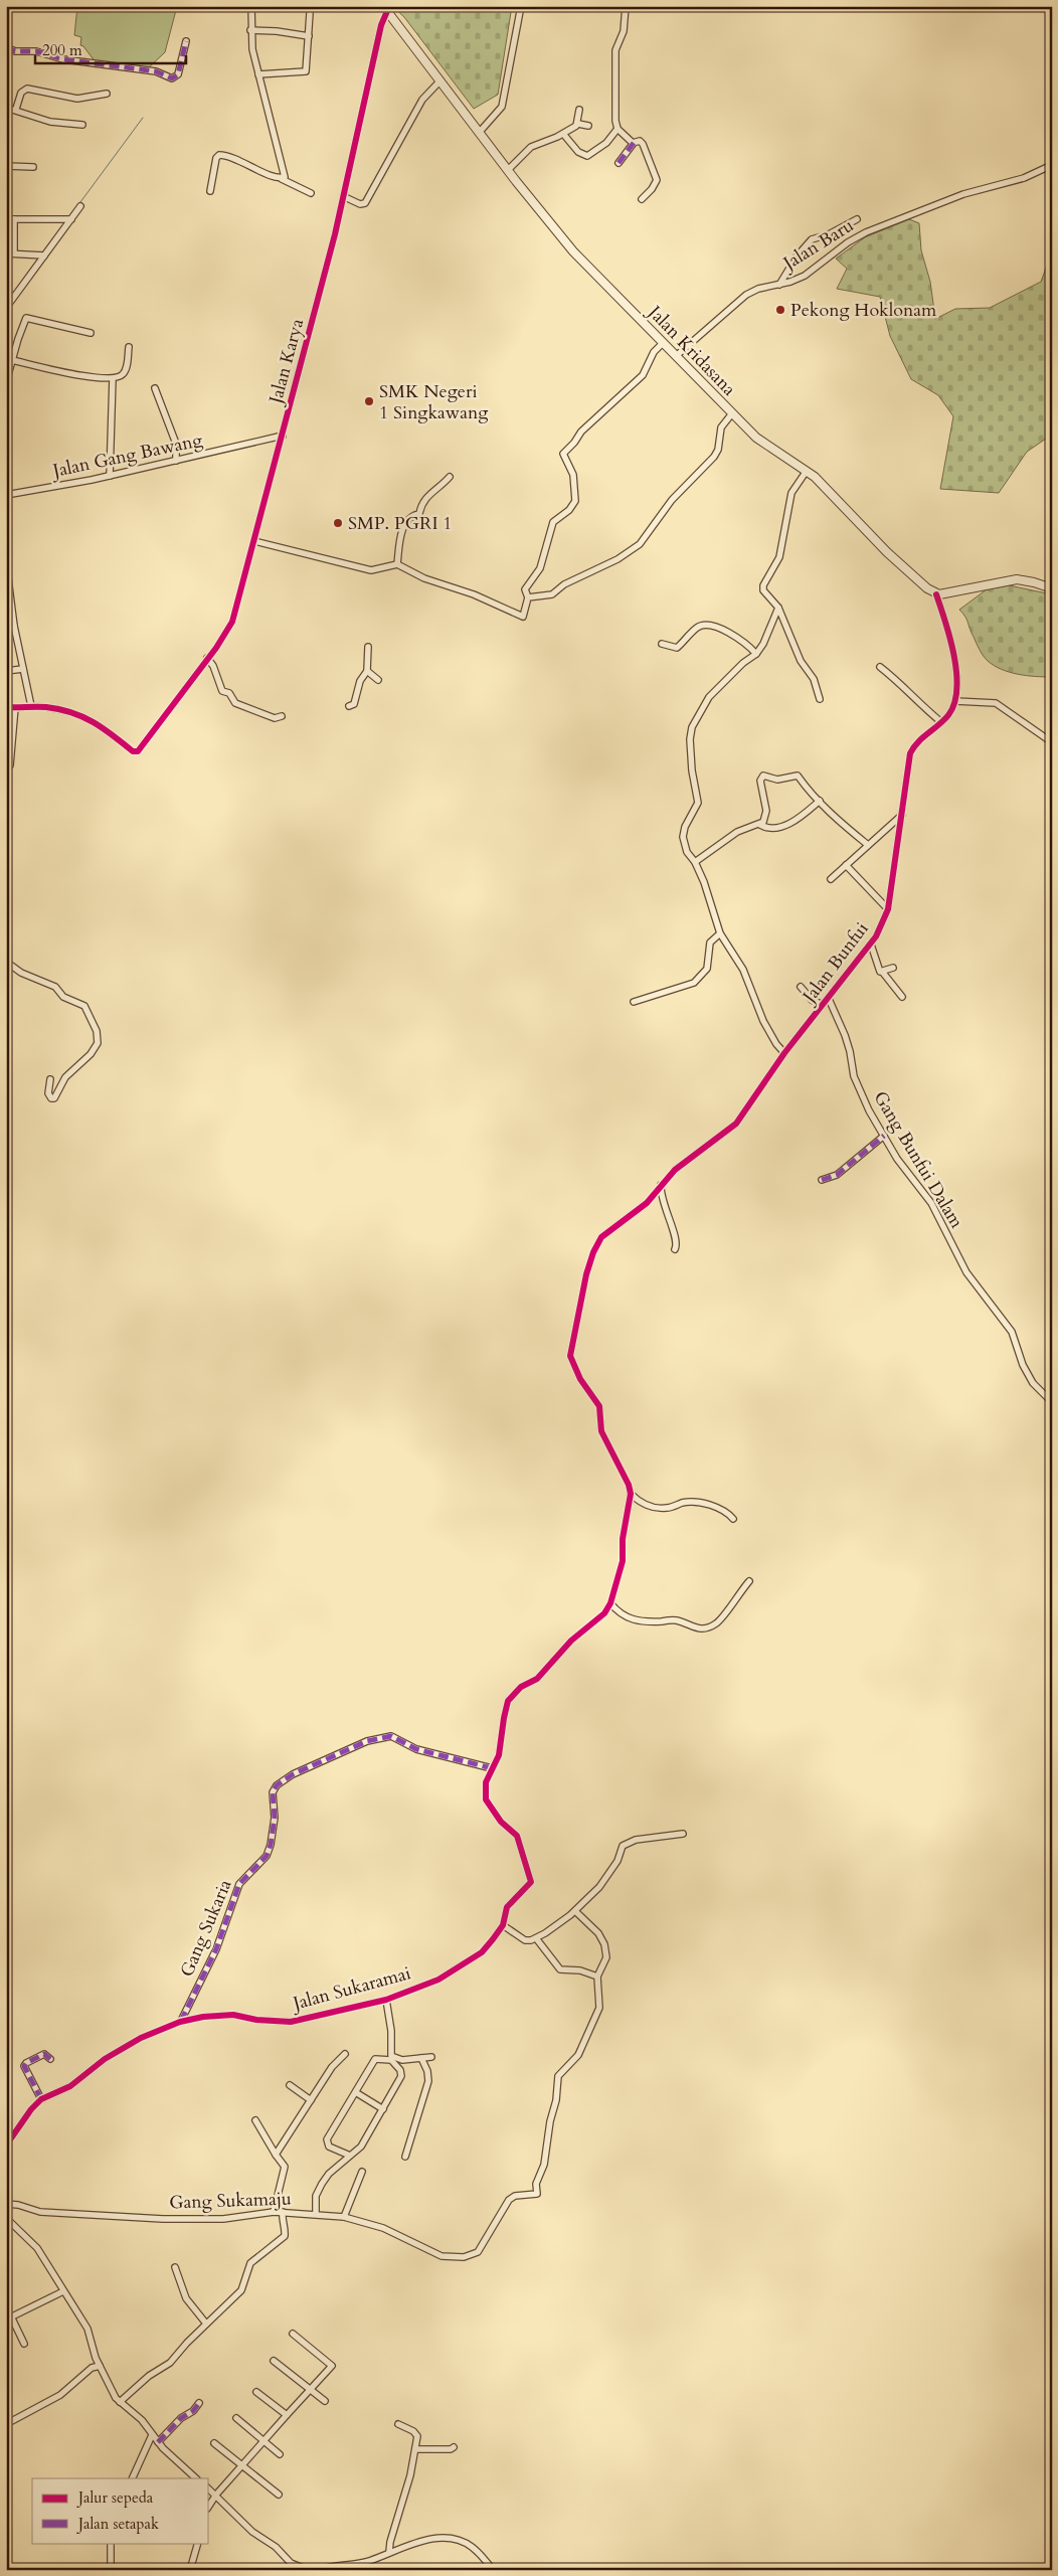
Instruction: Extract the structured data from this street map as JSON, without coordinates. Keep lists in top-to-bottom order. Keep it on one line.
{"streets":{"street":["Jalan Baru","Jalan Kridasana","Jalan Karya","Jalan Gang Bawang","Jalan Bunfui","Gang Bunfui Dalam","Gang Sukaria","Jalan Sukaramai","Gang Sukamaju"]},"crossings":[["Jalan Baru","Jalan Kridasana"],["Jalan Kridasana","Jalan Karya"],["Jalan Karya","Jalan Gang Bawang"],["Jalan Bunfui","Gang Bunfui Dalam"],["Gang Sukaria","Jalan Sukaramai"]],"places":["Pekong Hoklonam","SMK Negeri 1 Singkawang","SMP. PGRI 1"],"legend":["Jalur sepeda","Jalan setapak"],"scale_bar":"200 m"}
